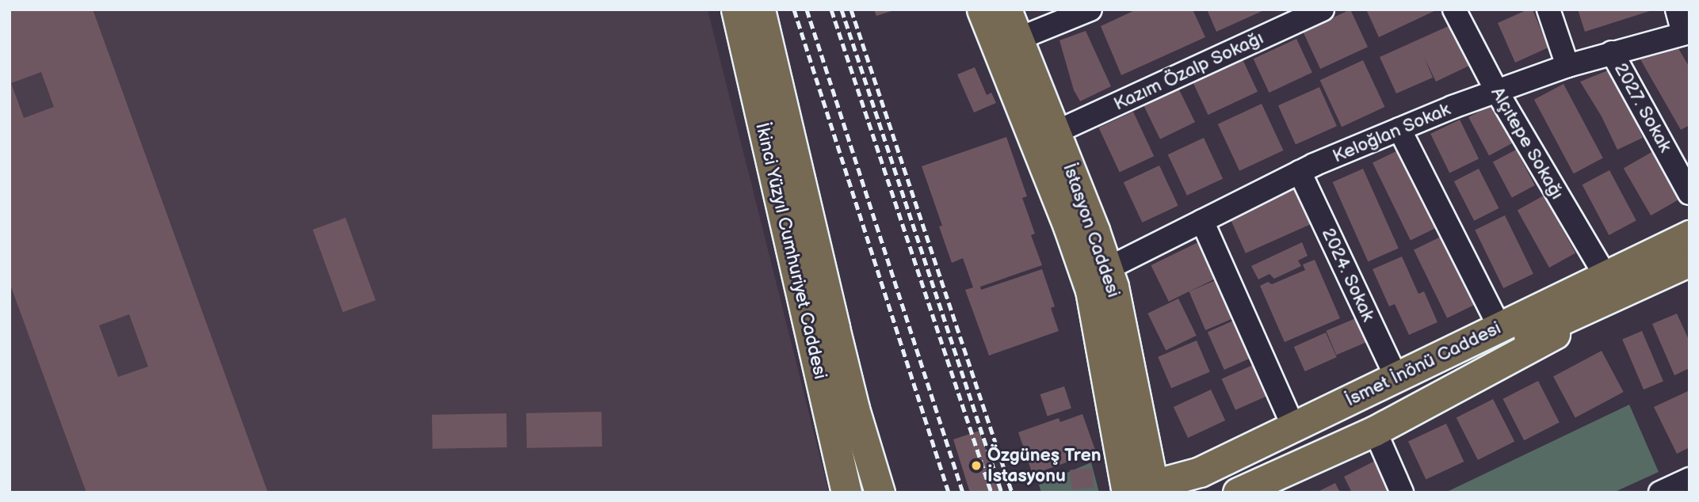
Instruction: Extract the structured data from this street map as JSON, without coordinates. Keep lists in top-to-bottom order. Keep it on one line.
{"streets":{"main road":["İstasyon Caddesi","İkinci Yüzyıl Cumhuriyet Caddesi","İsmet İnönü Caddesi"],"street":["Kazım Özalp Sokağı","2027. Sokak","Keloğlan Sokak","Alçıtepe Sokağı","2024. Sokak"]},"crossings":[["Kazım Özalp Sokağı","İstasyon Caddesi"],["2027. Sokak","Keloğlan Sokak"],["Keloğlan Sokak","Alçıtepe Sokağı"],["Keloğlan Sokak","İstasyon Caddesi"],["Keloğlan Sokak","2024. Sokak"],["Alçıtepe Sokağı","İsmet İnönü Caddesi"],["İstasyon Caddesi","İsmet İnönü Caddesi"],["2024. Sokak","İsmet İnönü Caddesi"]],"places":["Özgüneş Tren İstasyonu"]}
